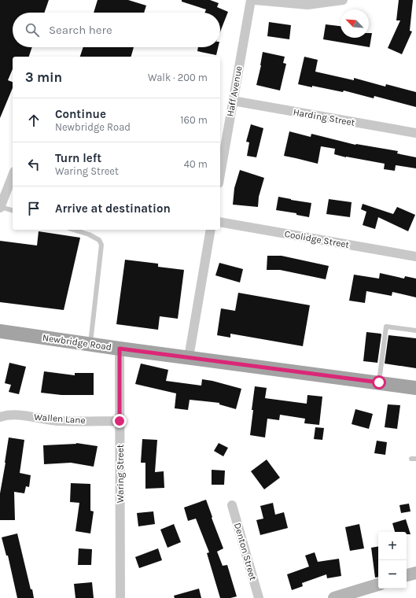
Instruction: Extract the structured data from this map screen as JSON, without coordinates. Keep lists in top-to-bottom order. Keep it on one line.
{"streets":{"main road":["Newbridge Road"],"street":["Haff Avenue","Harding Street","Coolidge Street","Wallen Lane","Waring Street","Denton Street"]},"crossings":[["Haff Avenue","Harding Street"],["Newbridge Road","Waring Street"],["Wallen Lane","Waring Street"]],"north":"top left","page":{"search":"Search here","heading":["3 min","Walk · 200 m"],"list":[["Continue","Newbridge Road","160 m"],["Turn left","Waring Street","40 m"],"Arrive at destination"],"map_buttons":["+","−"]}}
